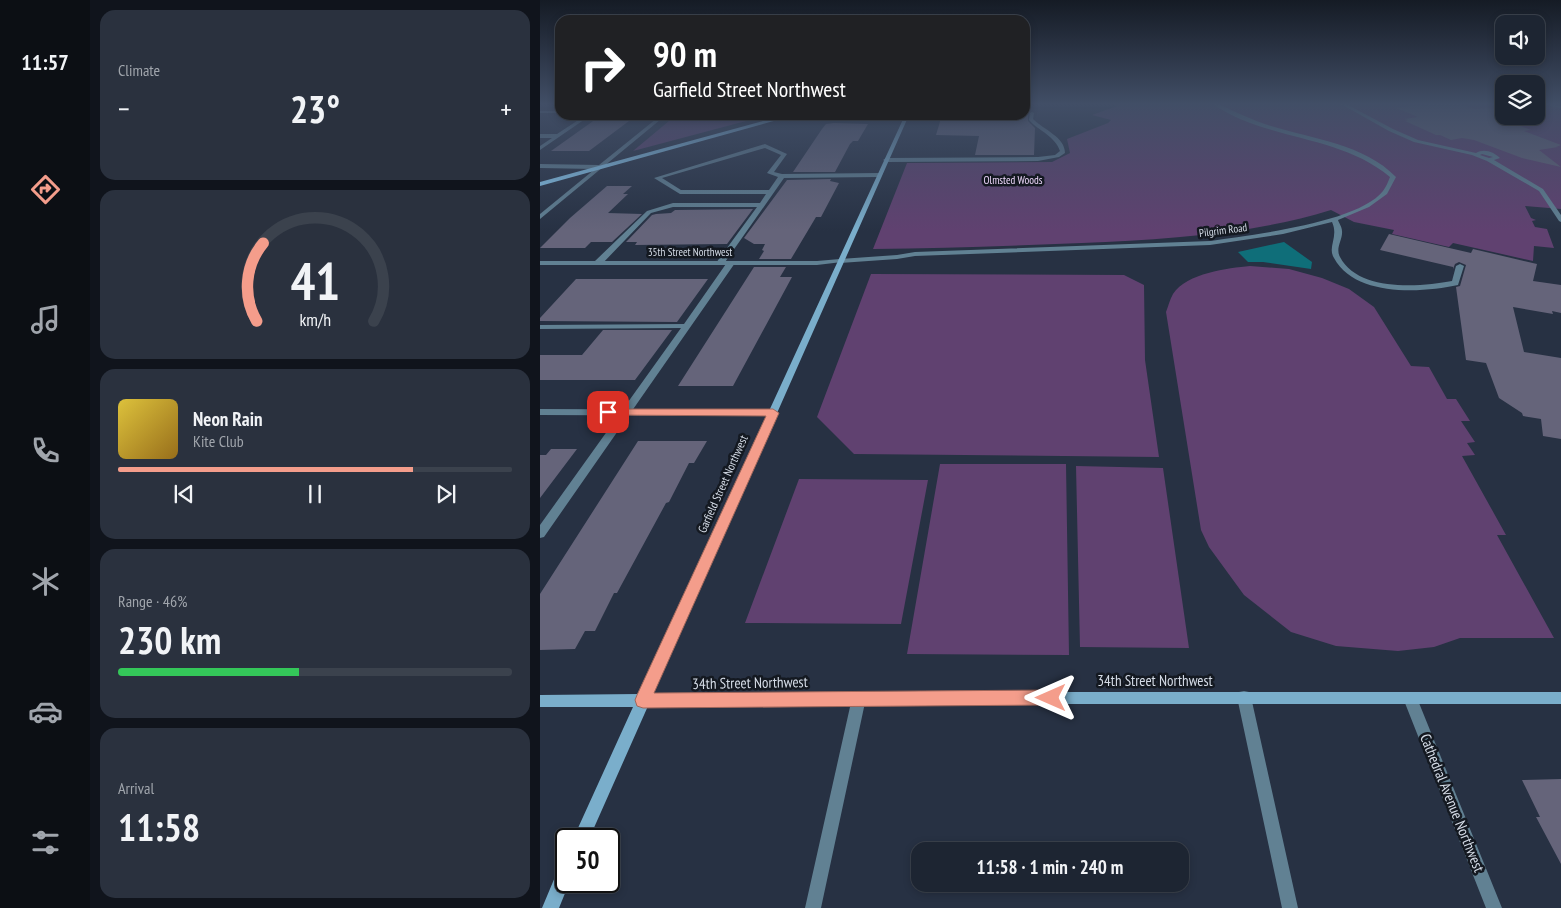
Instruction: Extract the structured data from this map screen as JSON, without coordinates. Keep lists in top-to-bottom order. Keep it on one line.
{"streets":{"main road":["Garfield Street Northwest","34th Street Northwest"],"street":["Pilgrim Road","35th Street Northwest","Cathedral Avenue Northwest"]},"crossings":[["Pilgrim Road","35th Street Northwest"],["Pilgrim Road","Garfield Street Northwest"],["35th Street Northwest","Garfield Street Northwest"],["Garfield Street Northwest","34th Street Northwest"],["34th Street Northwest","Cathedral Avenue Northwest"]],"parks":["Olmsted Woods"],"page":{"tabs":"11:57","tile":["Climate",["Range · 46%","230 km"],["Arrival","11:58"]],"turn":["90 m","Garfield Street Northwest"],"heat":["−","23°","+"],"song":["Neon Rain","Kite Club"],"limit":"50","trip":"11:58 · 1 min · 240 m","gauge":["41","km/h"]}}
